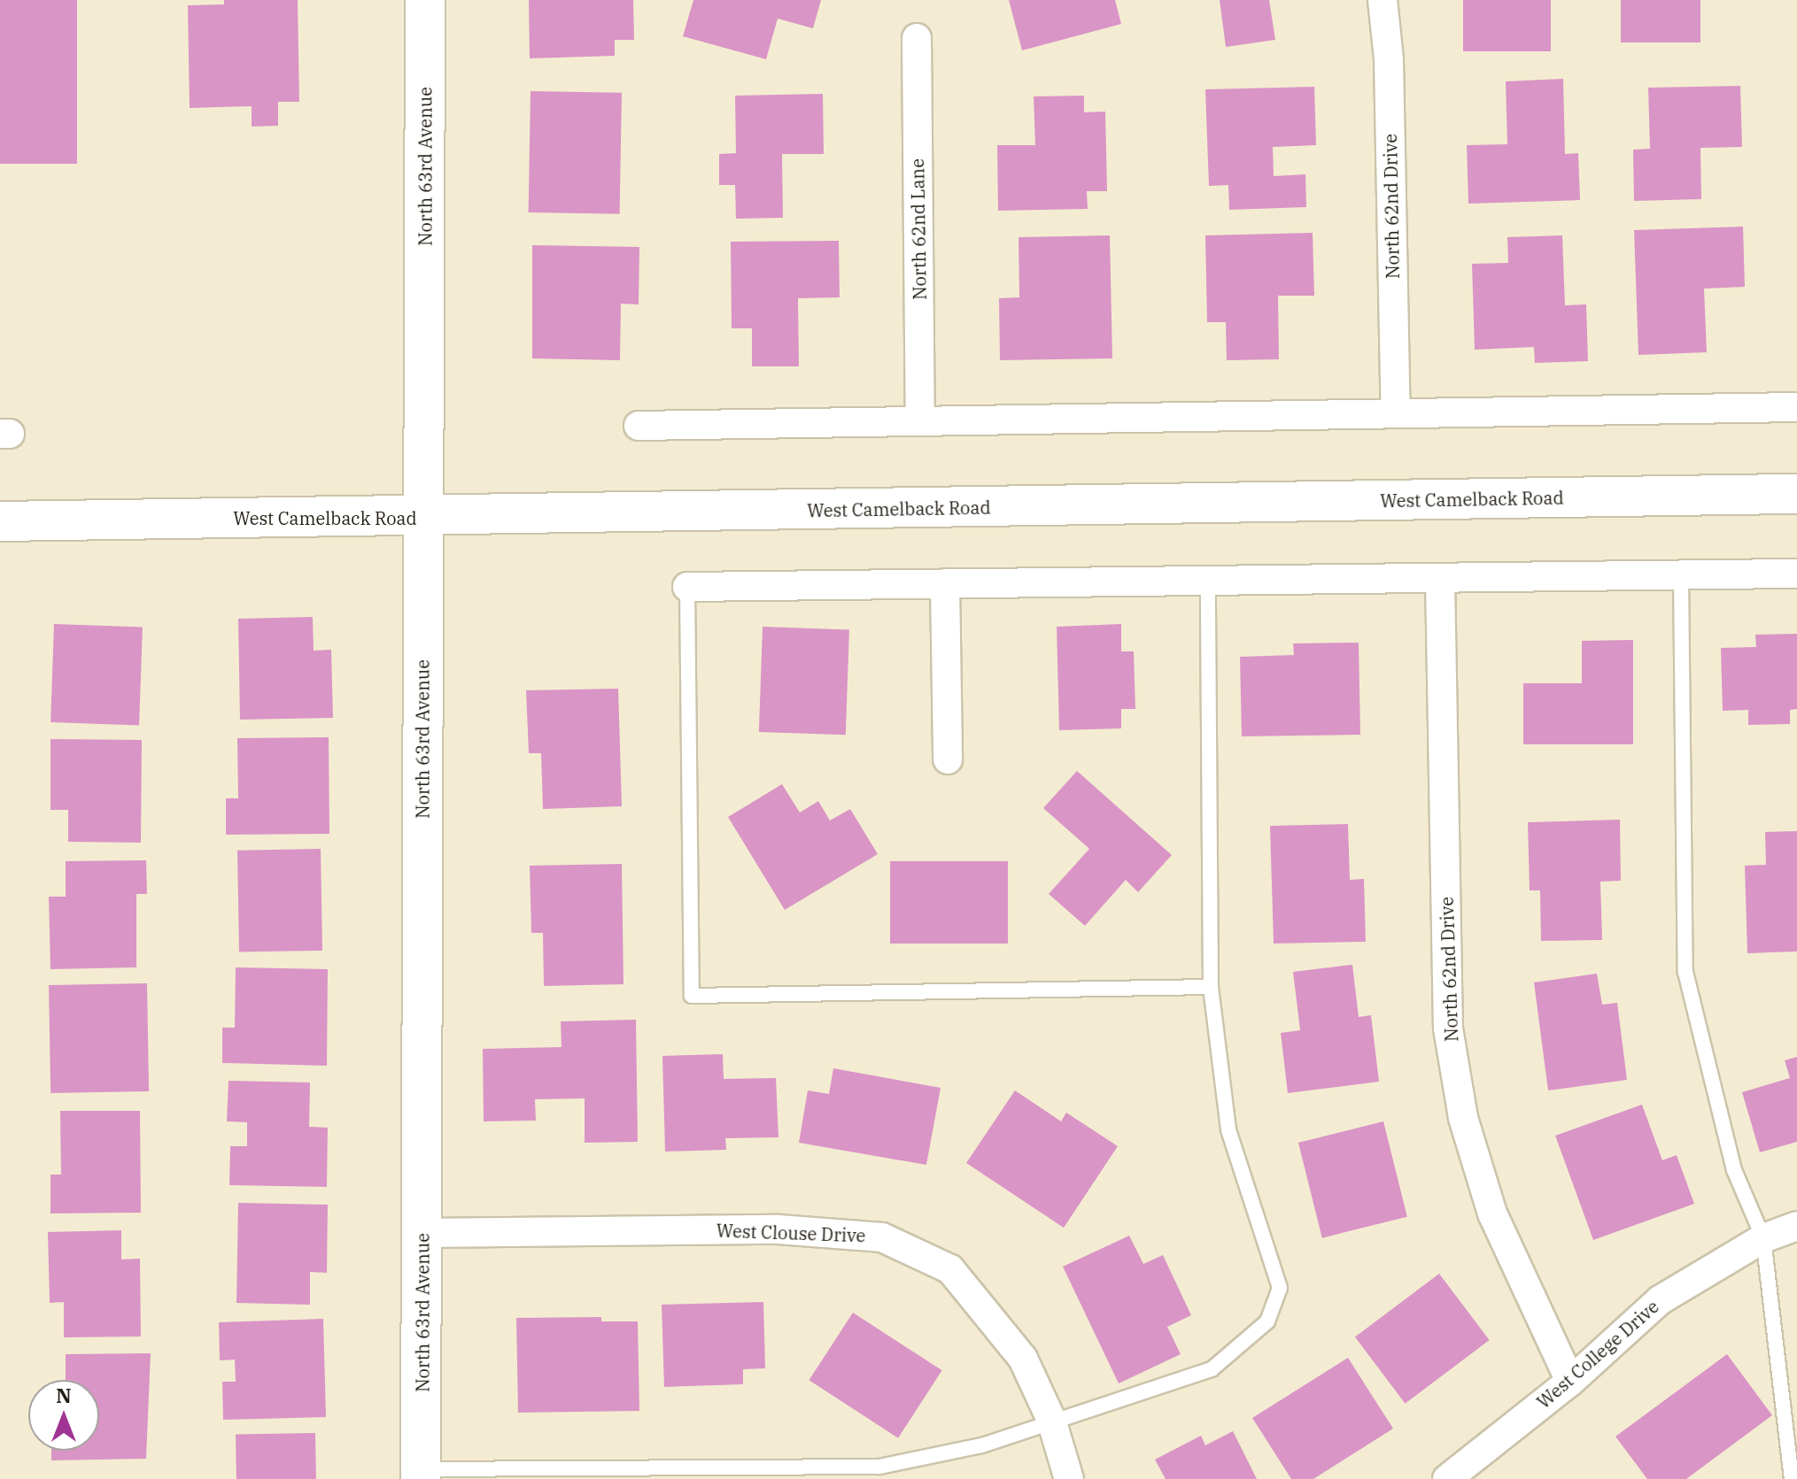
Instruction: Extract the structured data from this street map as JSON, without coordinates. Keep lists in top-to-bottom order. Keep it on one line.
{"streets":{"main road":["North 63rd Avenue","West Camelback Road"],"street":["North 62nd Drive","North 62nd Lane","West Clouse Drive","West College Drive"]},"crossings":[["North 63rd Avenue","West Camelback Road"],["North 63rd Avenue","West Clouse Drive"],["North 62nd Drive","West College Drive"]],"north":"top"}
